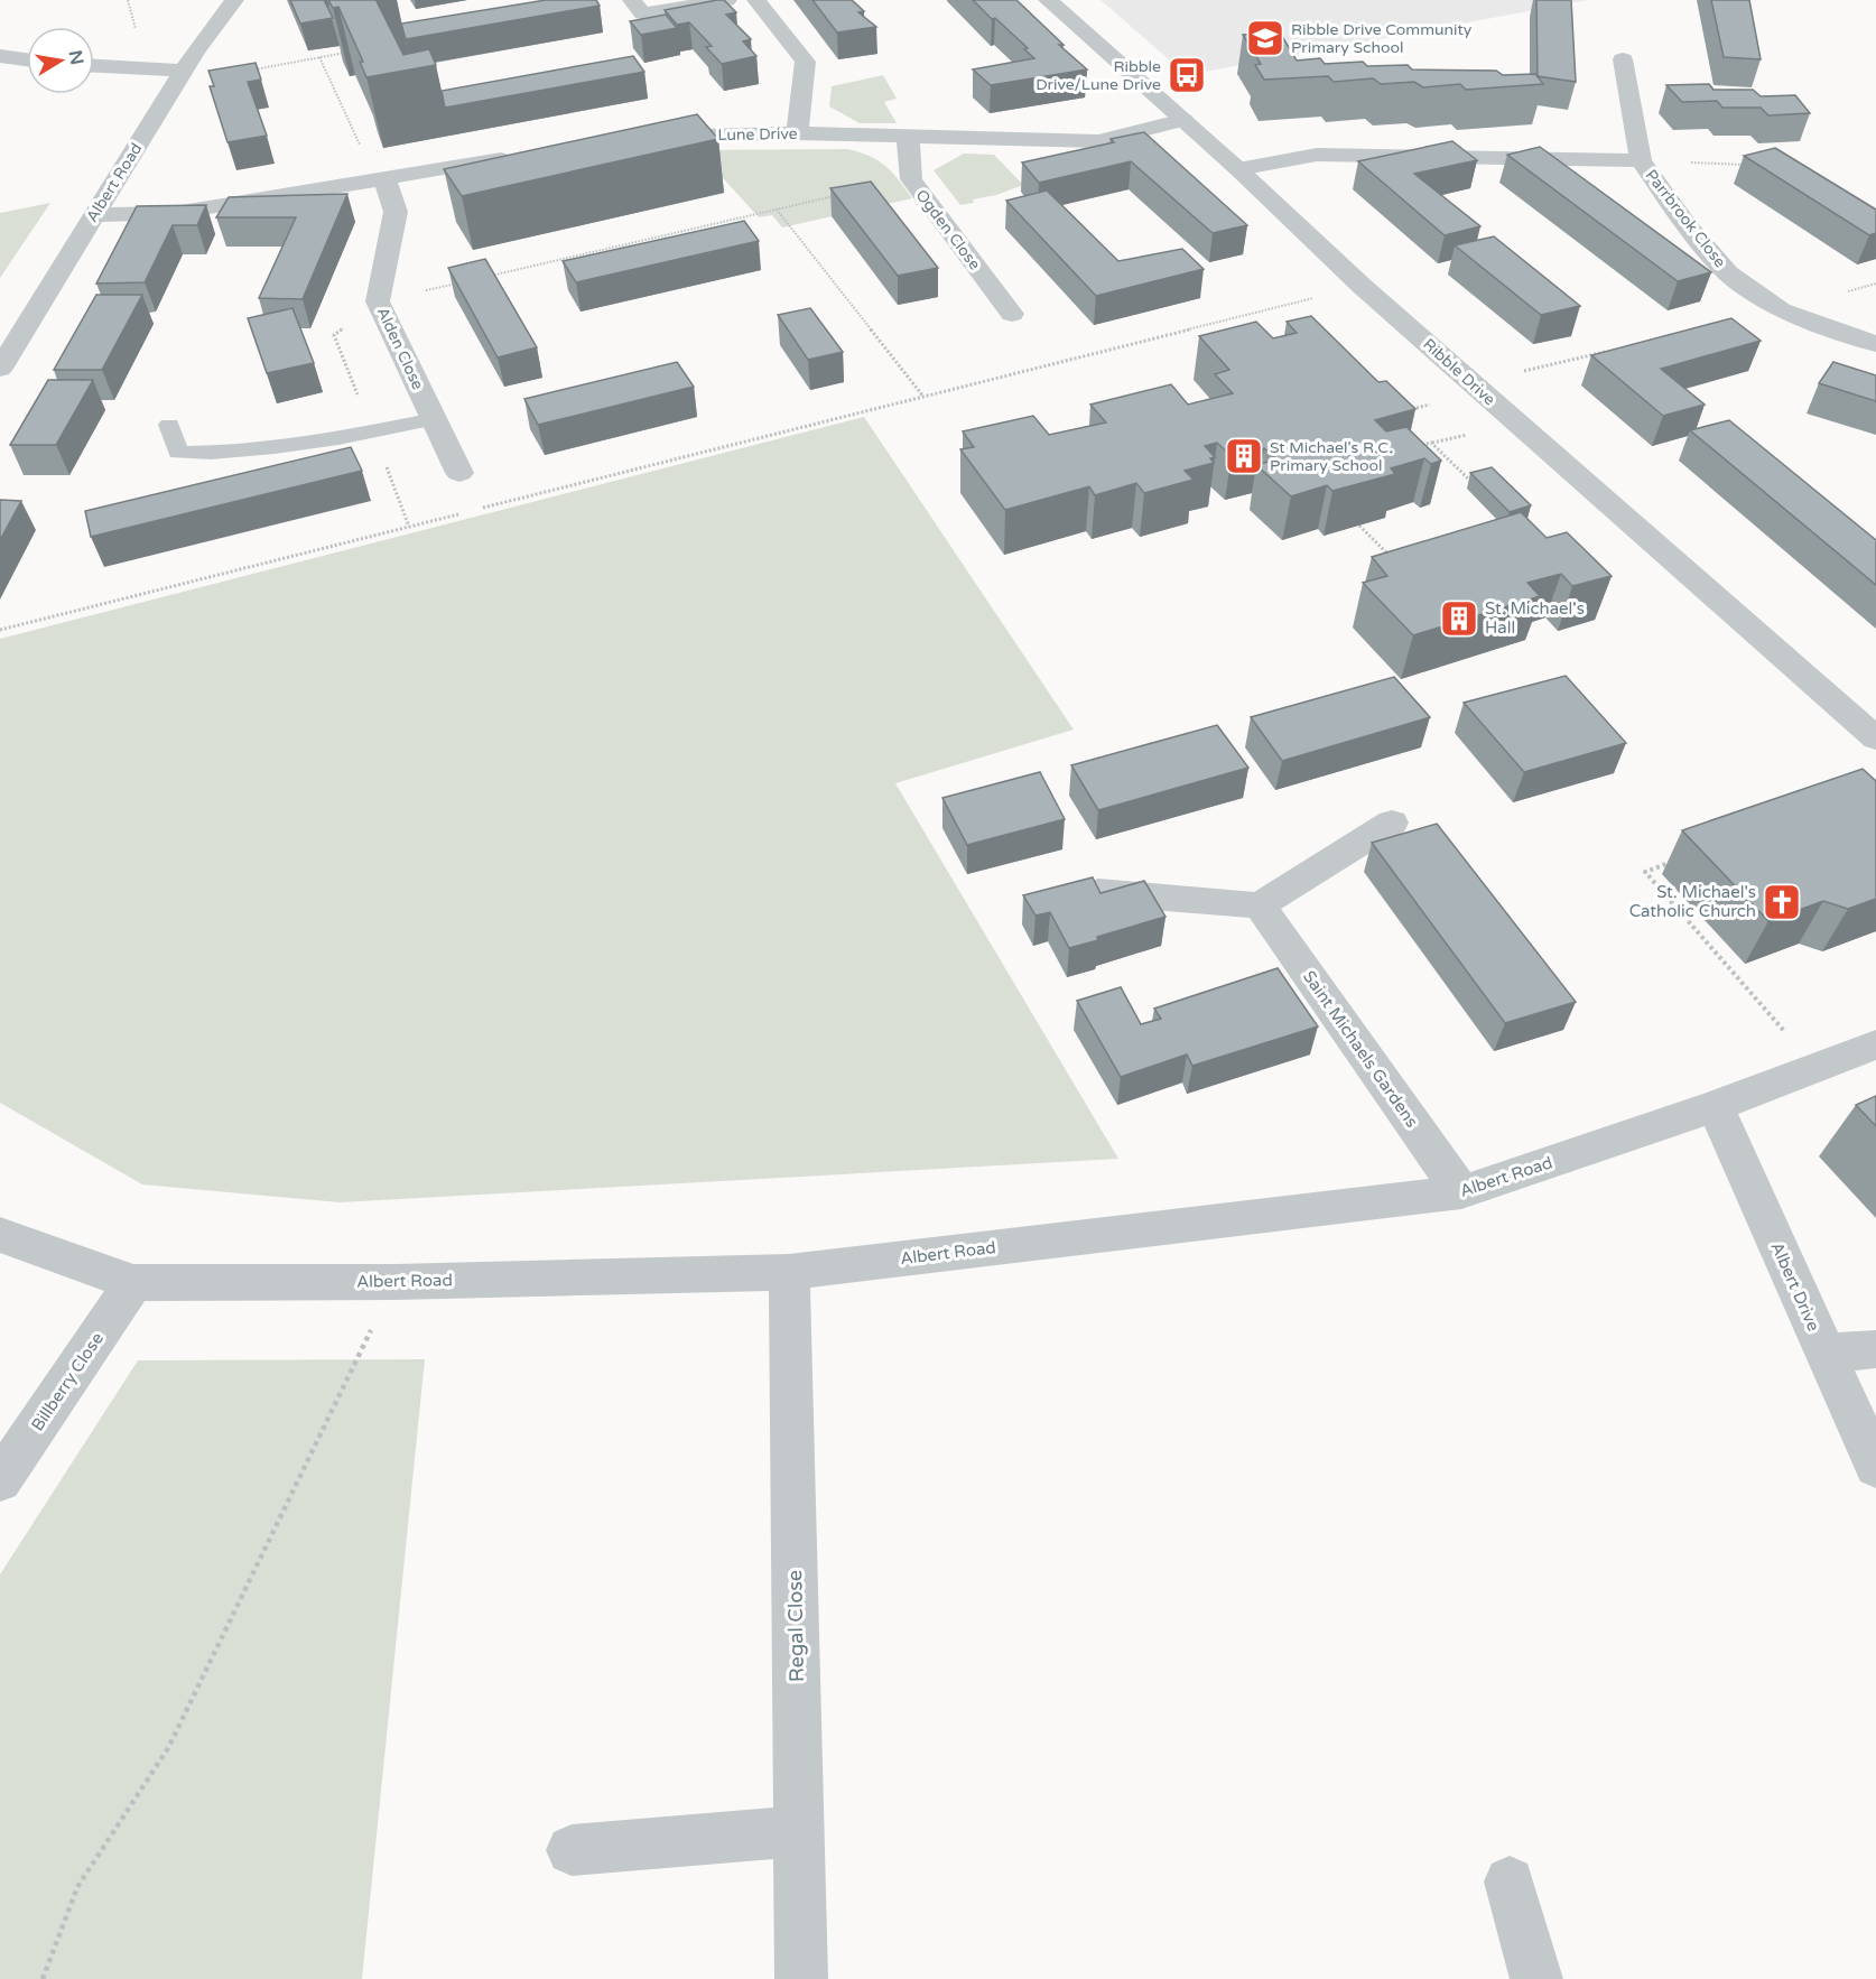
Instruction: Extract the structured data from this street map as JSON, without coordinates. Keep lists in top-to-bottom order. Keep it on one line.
{"streets":{"street":["Lune Drive","Albert Road","Parrbrook Close","Ogden Close","Alden Close","Ribble Drive","Saint Michaels Gardens","Albert Drive","Billberry Close","Regal Close"]},"crossings":[["Lune Drive","Ogden Close"],["Lune Drive","Ribble Drive"],["Albert Road","Saint Michaels Gardens"],["Albert Road","Albert Drive"],["Albert Road","Billberry Close"],["Albert Road","Regal Close"],["Parrbrook Close","Ribble Drive"]],"places":{"school or university":["Ribble Drive Community Primary School"],"bus stop":["Ribble Drive/Lune Drive"],"building":["St Michael's R.C. Primary School","St. Michael's Hall"],"church":["St. Michael's Catholic Church"]},"north":"right"}
